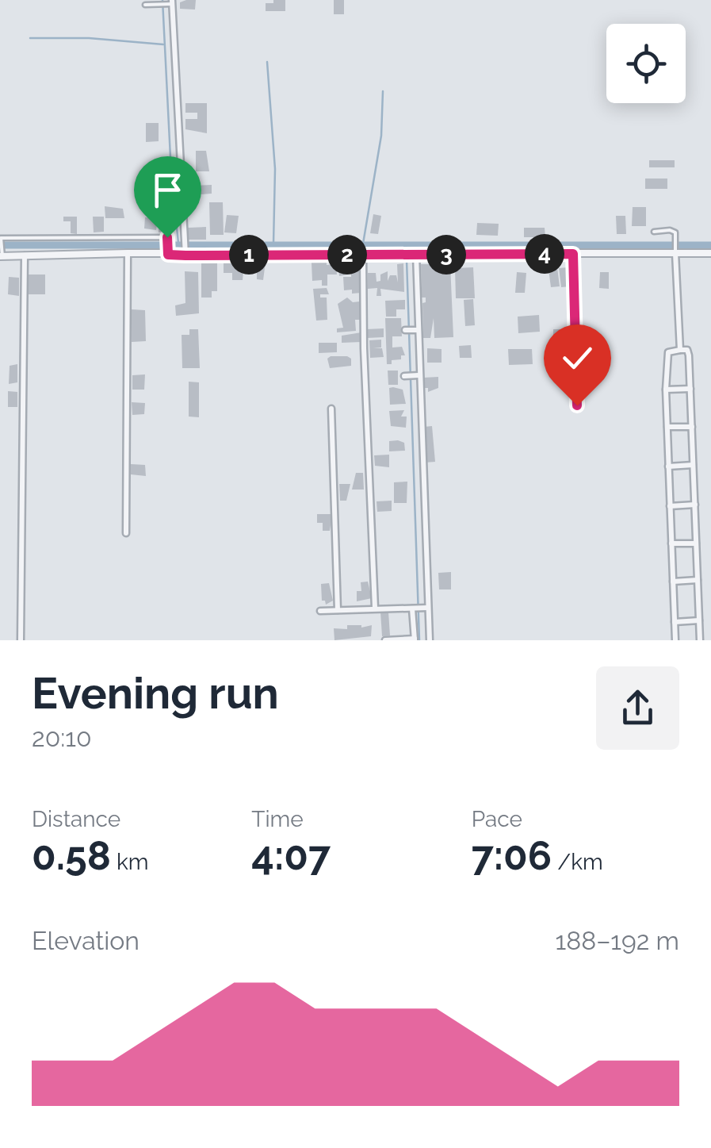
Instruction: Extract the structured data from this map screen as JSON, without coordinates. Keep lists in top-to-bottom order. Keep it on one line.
{"page":{"pins":["4","1","2","3"],"heading":["Evening run","20:10"],"stats":[["Distance","0.58 km"],["Time","4:07"],["Pace","7:06 /km"]],"chart":["Elevation","188–192 m"]}}
